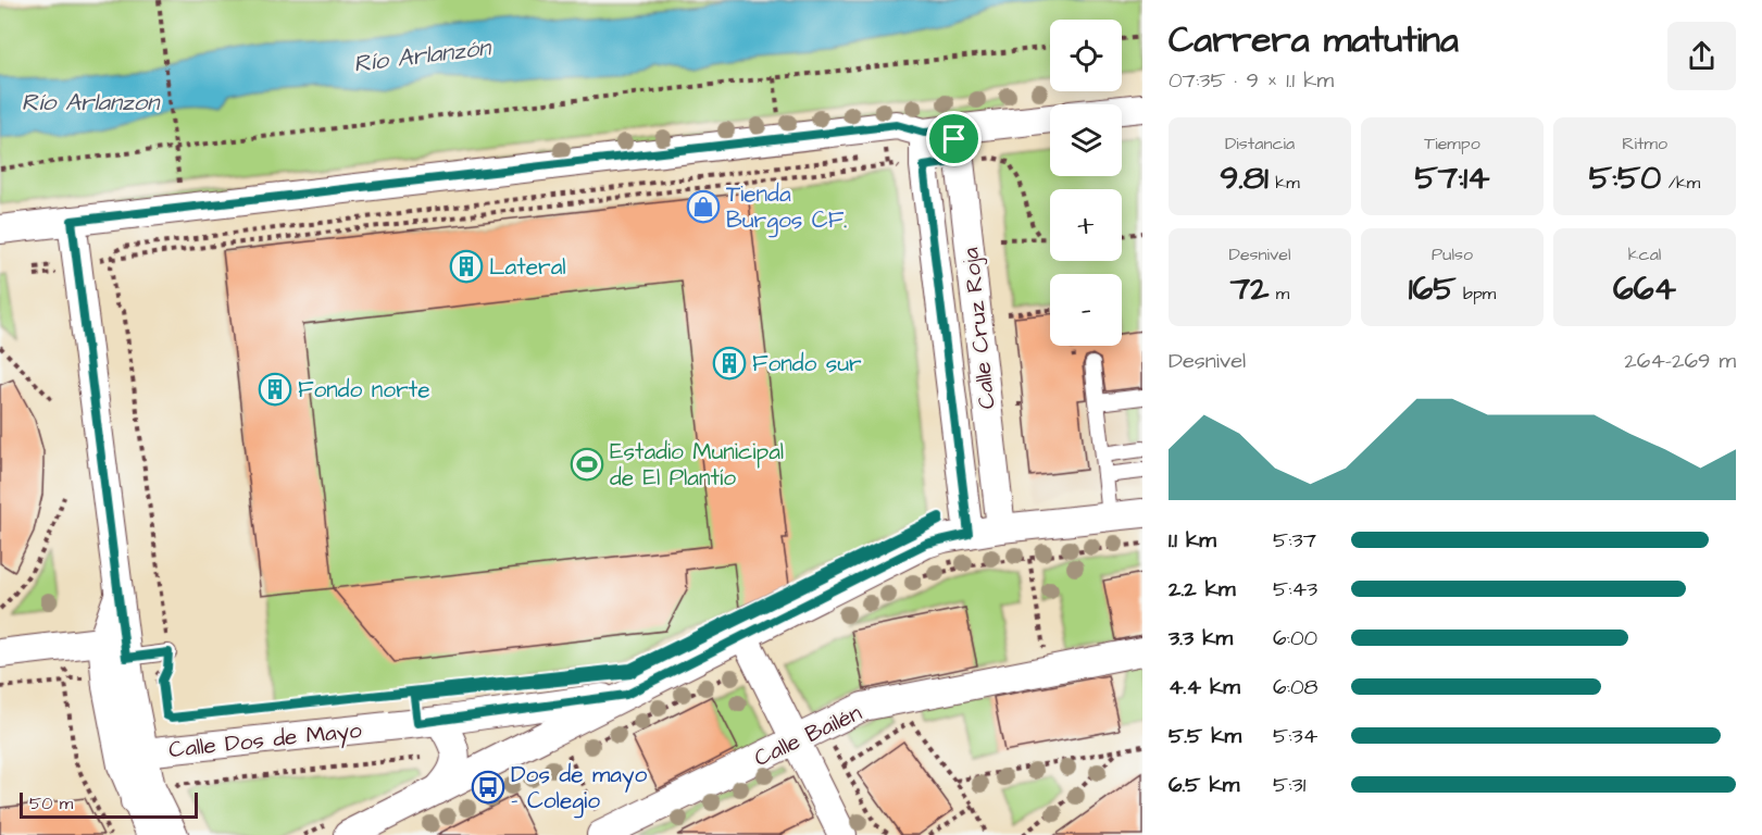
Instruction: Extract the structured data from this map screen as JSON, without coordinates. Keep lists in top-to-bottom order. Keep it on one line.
{"streets":{"street":["Calle Cruz Roja","Calle Bailén","Calle Dos de Mayo"]},"crossings":[["Calle Cruz Roja","Calle Dos de Mayo"]],"water":["Río Arlanzón","Río Arlanzon"],"places":{"shop":["Tienda Burgos CF."],"building":["Lateral","Fondo sur","Fondo norte"],"sports":["Estadio Municipal de El Plantío"],"bus stop":["Dos de mayo – Colegio"]},"scale_bar":"50 m","page":{"heading":["Carrera matutina","07:35 · 9 × 1.1 km"],"map_buttons":["+","−"],"stats":[["Distancia","9.81 km"],["Tiempo","57:14"],["Ritmo","5:50 /km"],["Desnivel","72 m"],["Pulso","165 bpm"],["kcal","664"]],"chart":["Desnivel","264–269 m"],"list":[{"name":"1.1 km","note":"5:37"},{"name":"2.2 km","note":"5:43"},{"name":"3.3 km","note":"6:00"},{"name":"4.4 km","note":"6:08"},{"name":"5.5 km","note":"5:34"},{"name":"6.5 km","note":"5:31"}],"scale":"50 m"}}
